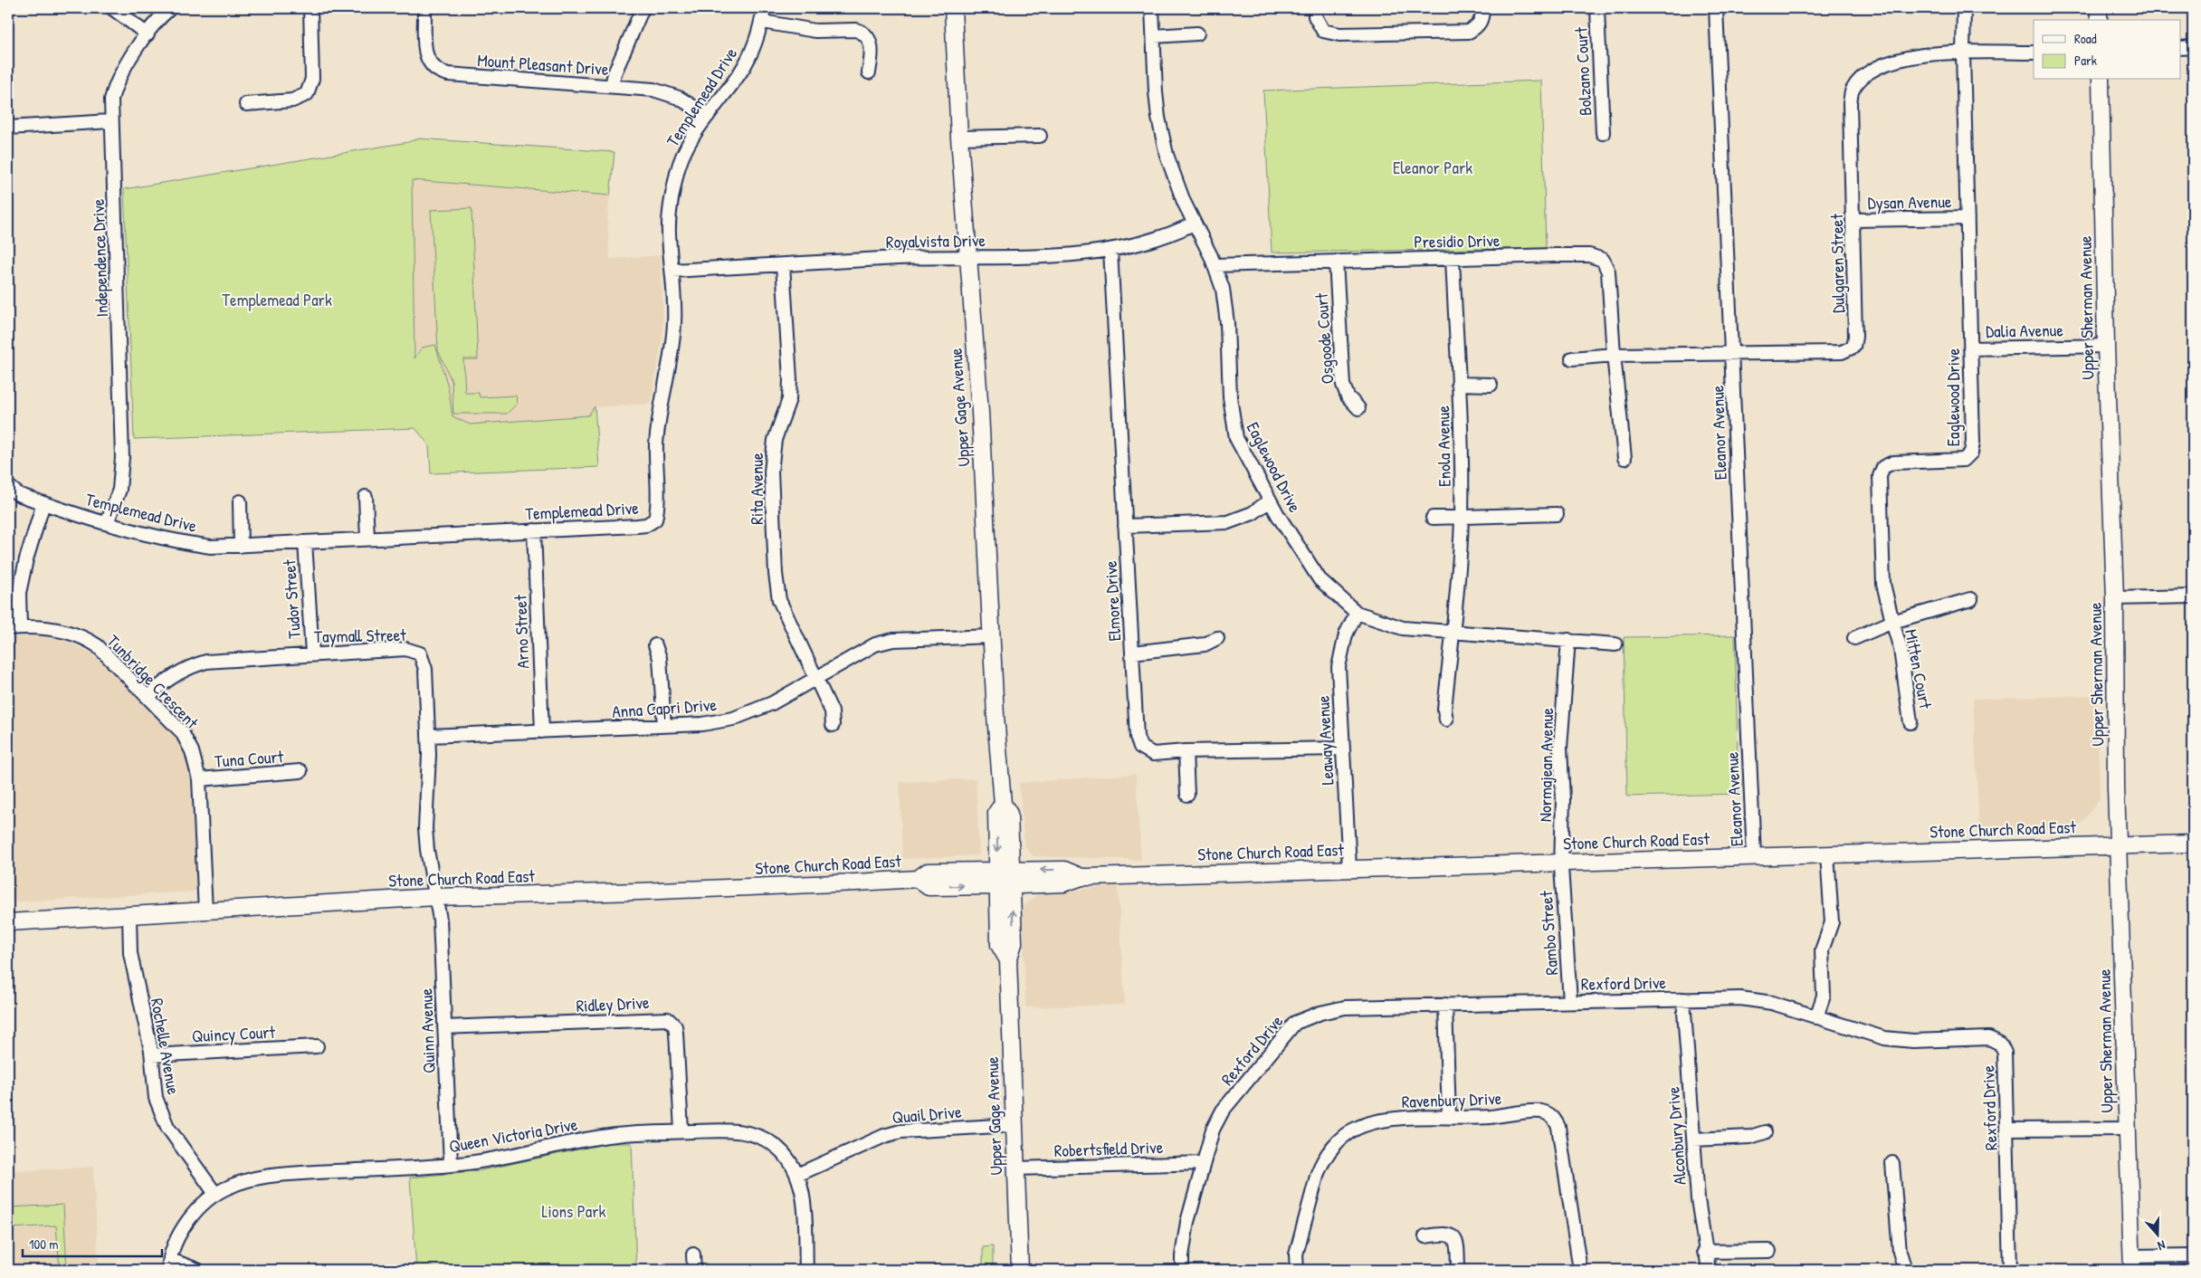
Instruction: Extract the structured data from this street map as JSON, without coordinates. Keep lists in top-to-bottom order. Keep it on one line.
{"streets":{"main road":["Upper Sherman Avenue","Upper Gage Avenue","Stone Church Road East"],"street":["Mount Pleasant Drive","Bolzano Court","Templemead Drive","Dysan Avenue","Royalvista Drive","Presidio Drive","Independence Drive","Dulgaren Street","Dalia Avenue","Osgoode Court","Eaglewood Drive","Eleanor Avenue","Enola Avenue","Rita Avenue","Tudor Street","Elmore Drive","Arno Street","Taymall Street","Mitten Court","Tunbridge Crescent","Anna Capri Drive","Leaway Avenue","Tuna Court","Normajean Avenue","Rambo Street","Rexford Drive","Ridley Drive","Quinn Avenue","Quincy Court","Rochelle Avenue","Ravenbury Drive","Quail Drive","Queen Victoria Drive","Alconbury Drive","Robertsfield Drive"]},"crossings":[["Mount Pleasant Drive","Templemead Drive"],["Templemead Drive","Royalvista Drive"],["Templemead Drive","Independence Drive"],["Templemead Drive","Tudor Street"],["Templemead Drive","Arno Street"],["Dysan Avenue","Dulgaren Street"],["Dysan Avenue","Eaglewood Drive"],["Royalvista Drive","Eaglewood Drive"],["Royalvista Drive","Upper Gage Avenue"],["Royalvista Drive","Rita Avenue"],["Royalvista Drive","Elmore Drive"],["Presidio Drive","Dulgaren Street"],["Presidio Drive","Osgoode Court"],["Presidio Drive","Eaglewood Drive"],["Presidio Drive","Enola Avenue"],["Dulgaren Street","Eaglewood Drive"],["Dulgaren Street","Eleanor Avenue"],["Upper Sherman Avenue","Dalia Avenue"],["Upper Sherman Avenue","Stone Church Road East"],["Dalia Avenue","Eaglewood Drive"],["Eaglewood Drive","Enola Avenue"],["Eaglewood Drive","Mitten Court"],["Eaglewood Drive","Leaway Avenue"],["Eaglewood Drive","Normajean Avenue"],["Upper Gage Avenue","Anna Capri Drive"],["Upper Gage Avenue","Stone Church Road East"],["Upper Gage Avenue","Quail Drive"],["Upper Gage Avenue","Robertsfield Drive"],["Eleanor Avenue","Stone Church Road East"],["Rita Avenue","Anna Capri Drive"],["Tudor Street","Taymall Street"],["Elmore Drive","Leaway Avenue"],["Arno Street","Anna Capri Drive"],["Taymall Street","Tunbridge Crescent"],["Taymall Street","Anna Capri Drive"],["Taymall Street","Stone Church Road East"],["Taymall Street","Quinn Avenue"],["Tunbridge Crescent","Tuna Court"],["Tunbridge Crescent","Stone Church Road East"],["Leaway Avenue","Stone Church Road East"],["Normajean Avenue","Stone Church Road East"],["Normajean Avenue","Rambo Street"],["Stone Church Road East","Rambo Street"],["Stone Church Road East","Quinn Avenue"],["Stone Church Road East","Rochelle Avenue"],["Rambo Street","Rexford Drive"],["Rexford Drive","Alconbury Drive"],["Rexford Drive","Robertsfield Drive"],["Ridley Drive","Quinn Avenue"],["Ridley Drive","Queen Victoria Drive"],["Quinn Avenue","Queen Victoria Drive"],["Quincy Court","Rochelle Avenue"],["Rochelle Avenue","Queen Victoria Drive"],["Quail Drive","Queen Victoria Drive"]],"parks":["Eleanor Park","Templemead Park","Lions Park"],"legend":["Road","Park"],"scale_bar":"100 m","north":"bottom"}
